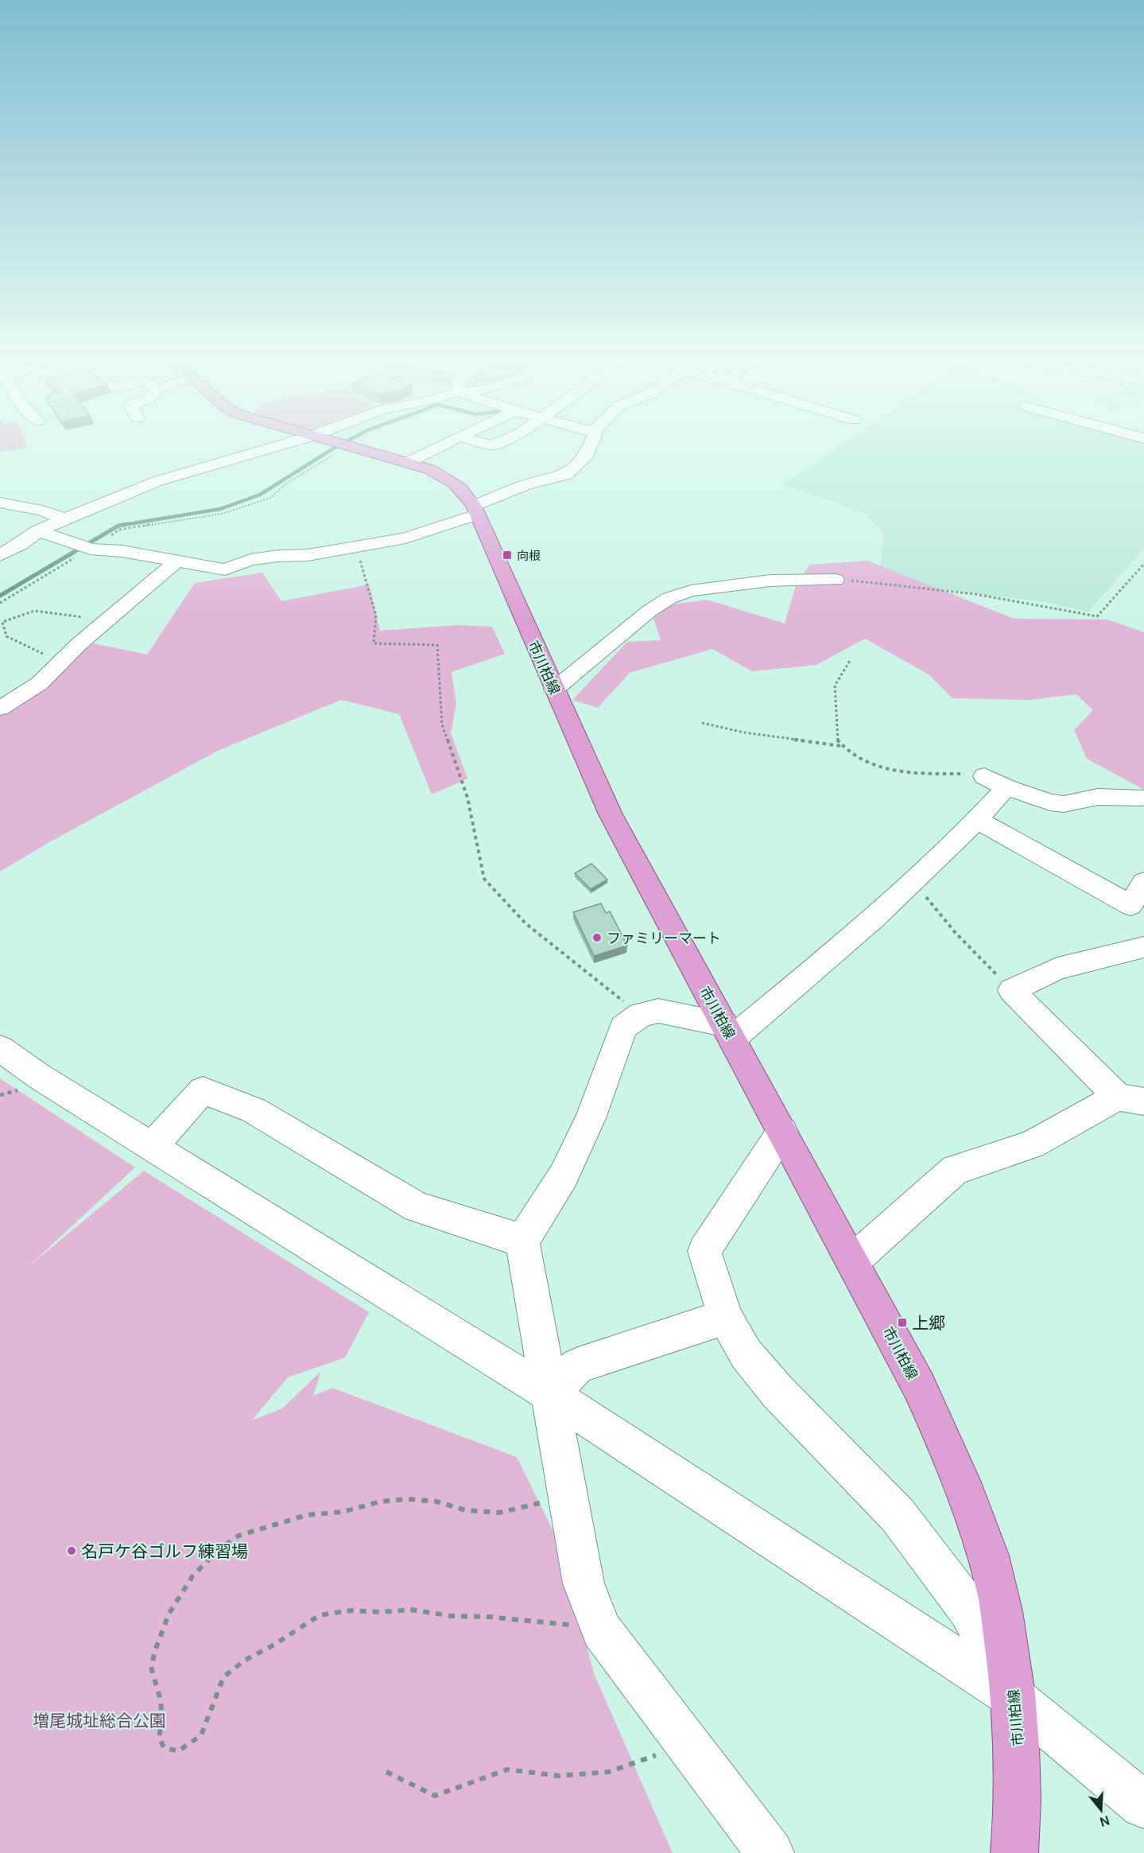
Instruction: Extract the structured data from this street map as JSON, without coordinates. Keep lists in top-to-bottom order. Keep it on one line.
{"streets":{"main road":["市川柏線"]},"parks":["増尾城址総合公園"],"places":{"transit":["向根","上郷"],"other":["ファミリーマート","名戸ケ谷ゴルフ練習場"]},"north":"bottom"}
